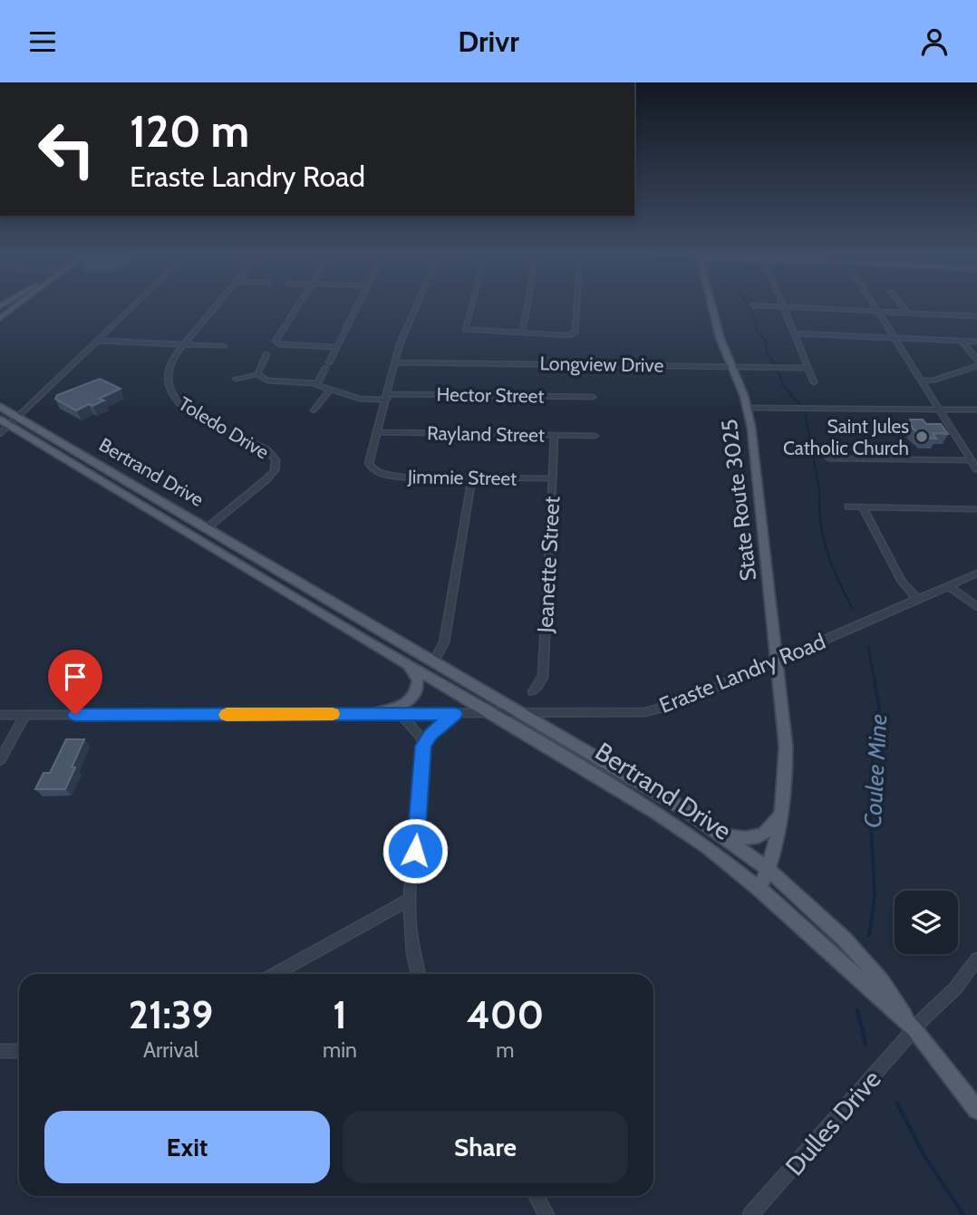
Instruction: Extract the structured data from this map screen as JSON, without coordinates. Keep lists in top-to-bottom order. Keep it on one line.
{"streets":{"main road":["Bertrand Drive","State Route 3025"],"street":["Longview Drive","Hector Street","Toledo Drive","Rayland Street","Jimmie Street","Jeanette Street","Eraste Landry Road","Dulles Drive"]},"crossings":[["Longview Drive","State Route 3025"],["Toledo Drive","Bertrand Drive"],["Rayland Street","Jimmie Street"],["Rayland Street","Jeanette Street"],["Bertrand Drive","State Route 3025"],["Bertrand Drive","Eraste Landry Road"],["Bertrand Drive","Dulles Drive"],["Jimmie Street","Jeanette Street"],["State Route 3025","Eraste Landry Road"]],"water":["Coulee Mine"],"places":["Saint Jules Catholic Church"],"page":{"header":"Drivr","turn":["120 m","Eraste Landry Road"],"eta":["21:39","Arrival","1","min","400","m"],"buttons":["Exit","Share"]}}
